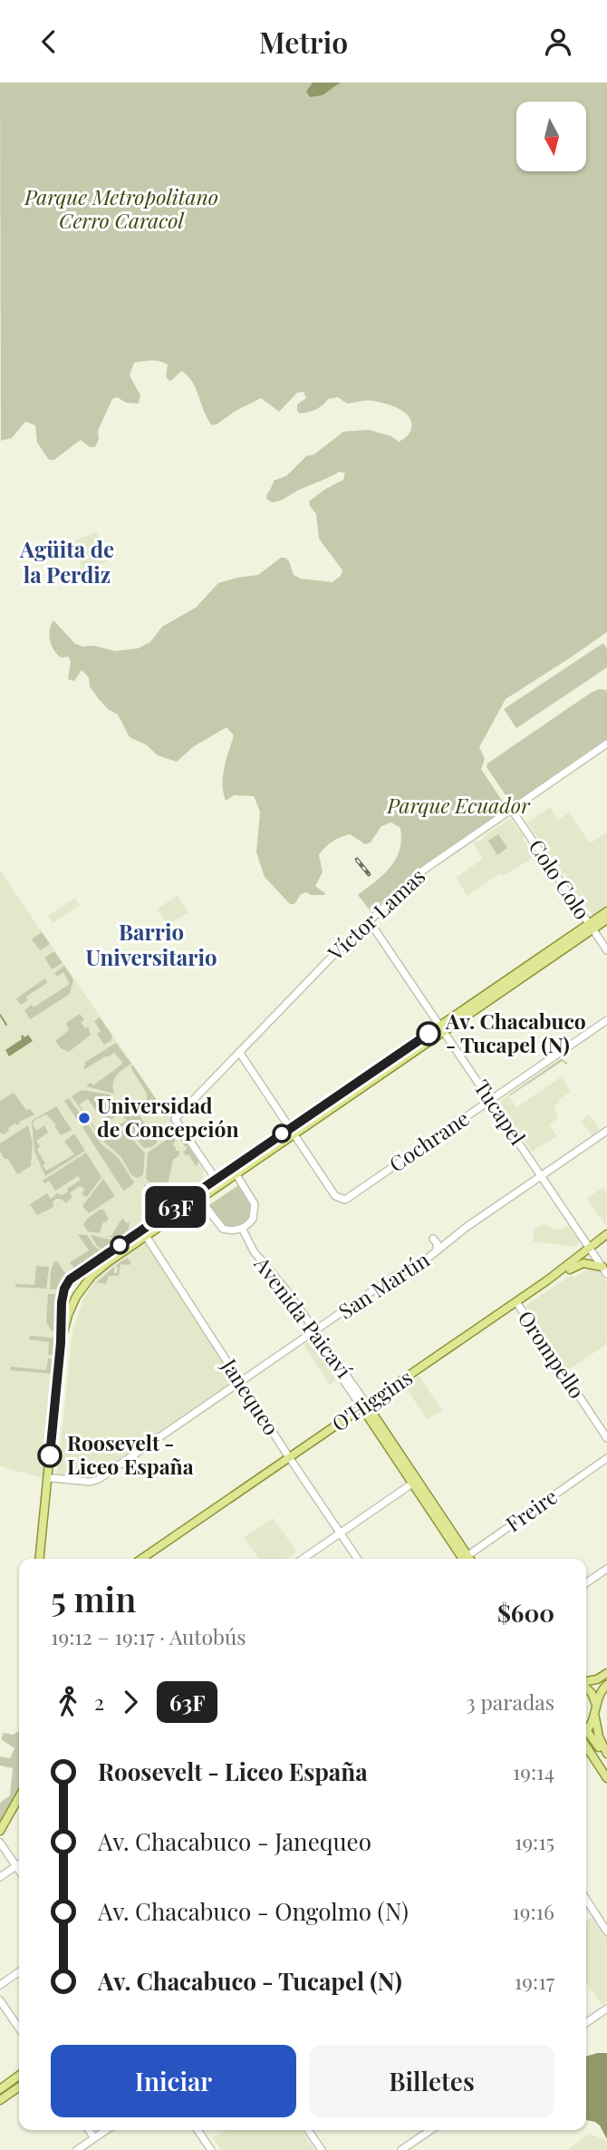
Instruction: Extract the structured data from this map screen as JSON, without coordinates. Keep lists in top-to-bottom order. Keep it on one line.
{"streets":{"main road":["Colo Colo","Víctor Lamas","Tucapel","Cochrane","San Martín","Avenida Paicaví","Orompello","Janequeo","O'Higgins","Freire"]},"crossings":[["Colo Colo","Víctor Lamas"],["Víctor Lamas","Tucapel"],["Tucapel","Cochrane"],["Tucapel","San Martín"],["Tucapel","O'Higgins"],["San Martín","Avenida Paicaví"],["San Martín","Janequeo"],["Avenida Paicaví","O'Higgins"],["Orompello","O'Higgins"],["Janequeo","O'Higgins"]],"districts":["Agüita de la Perdiz","Barrio Universitario"],"parks":["Parque Metropolitano Cerro Caracol","Parque Ecuador"],"places":["Av. Chacabuco - Tucapel (N)","Universidad de Concepción","Roosevelt - Liceo España"],"lines":["bus line 63F"],"north":"bottom","page":{"header":"Metrio","on_map":"63F","heading":["5 min","19:12 – 19:17 · Autobús","$600"],"legs":["2","63F","3 paradas"],"list":[{"name":"Roosevelt - Liceo España","value":"19:14"},{"name":"Av. Chacabuco - Janequeo","value":"19:15"},{"name":"Av. Chacabuco - Ongolmo (N)","value":"19:16"},{"name":"Av. Chacabuco - Tucapel (N)","value":"19:17"}],"buttons":["Iniciar","Billetes"]}}
